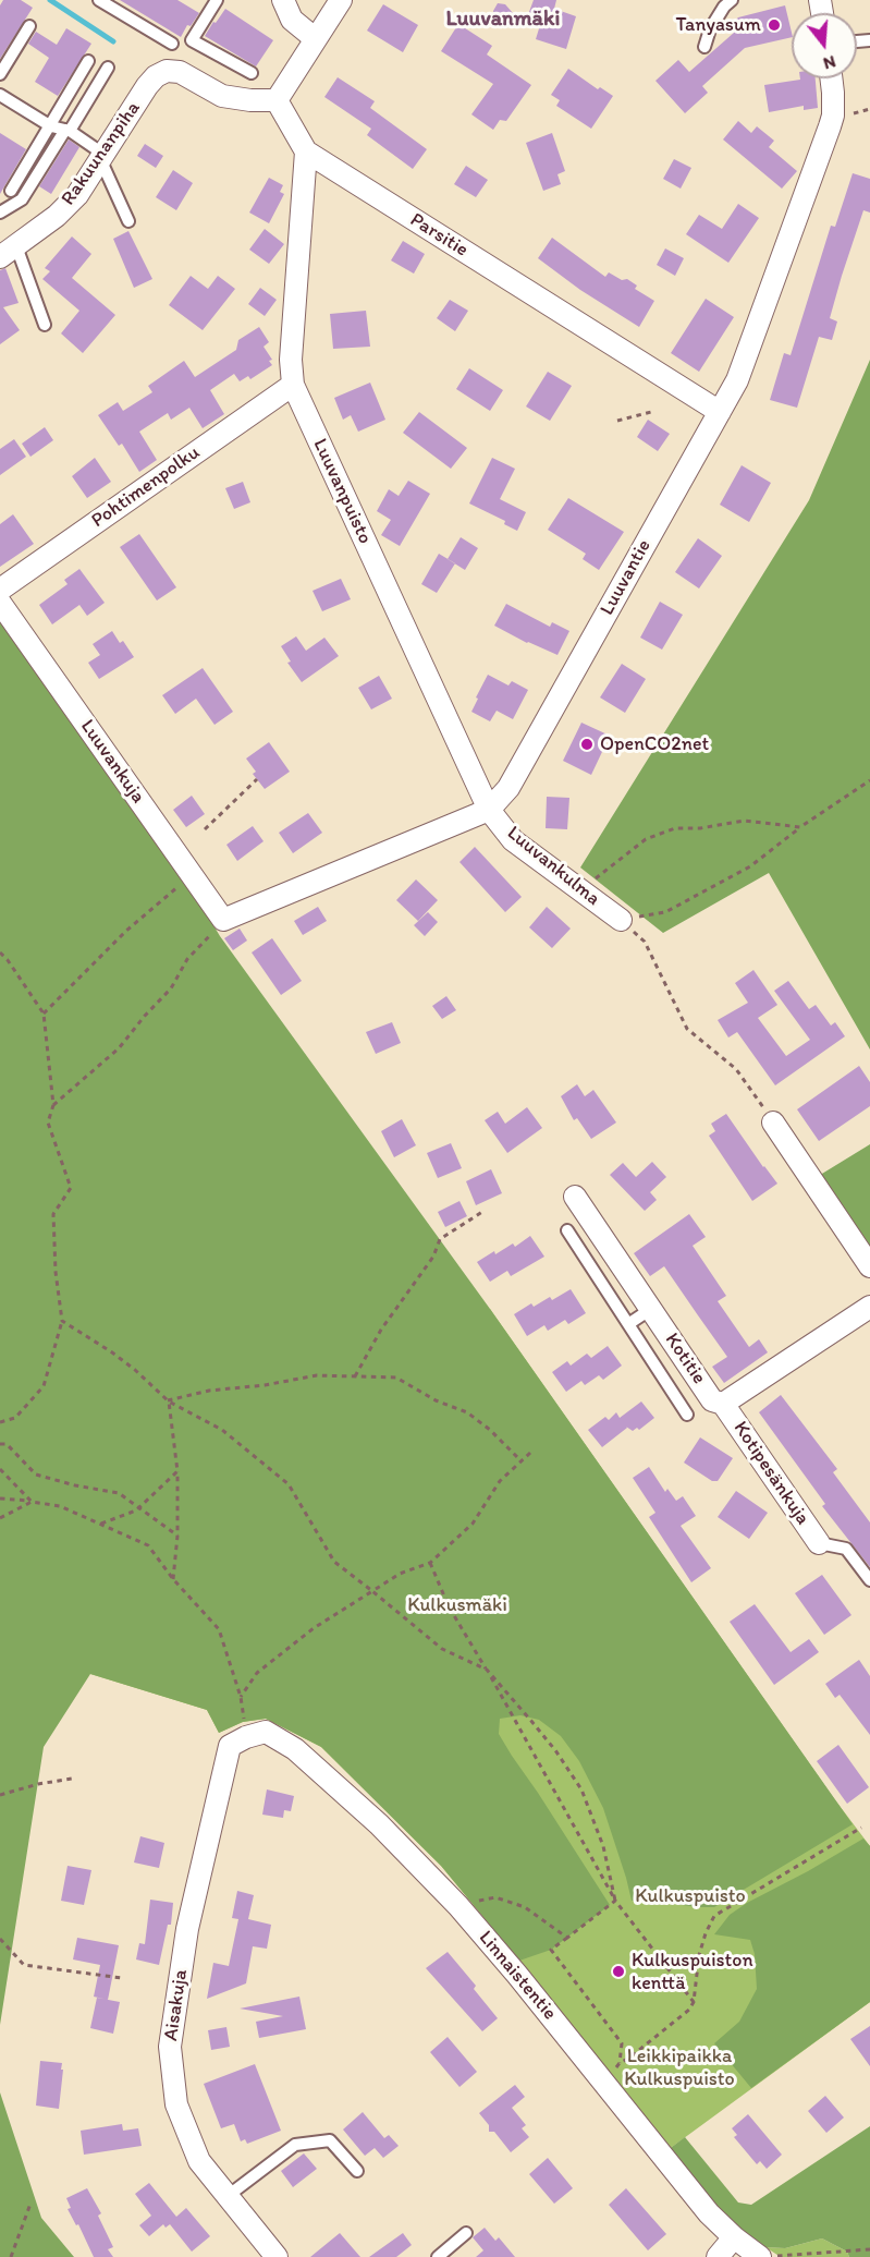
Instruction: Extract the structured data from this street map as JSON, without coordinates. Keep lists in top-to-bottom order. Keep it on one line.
{"streets":{"street":["Rakuunanpiha","Parsitie","Pohtimenpolku","Luuvanpuisto","Luuvantie","Luuvankuja","Luuvankulma","Kotitie","Kotipesänkuja","Linnaistentie","Aisakuja"]},"crossings":[["Rakuunanpiha","Parsitie"],["Parsitie","Luuvanpuisto"],["Parsitie","Luuvantie"],["Pohtimenpolku","Luuvanpuisto"],["Luuvanpuisto","Luuvantie"],["Luuvanpuisto","Luuvankulma"],["Luuvantie","Luuvankuja"],["Luuvantie","Luuvankulma"],["Kotitie","Kotipesänkuja"],["Linnaistentie","Aisakuja"]],"districts":["Luuvanmäki"],"parks":["Kulkusmäki","Kulkuspuisto","Leikkipaikka Kulkuspuisto"],"places":["Tanyasum","OpenCO2net","Kulkuspuiston kenttä"],"north":"bottom"}
